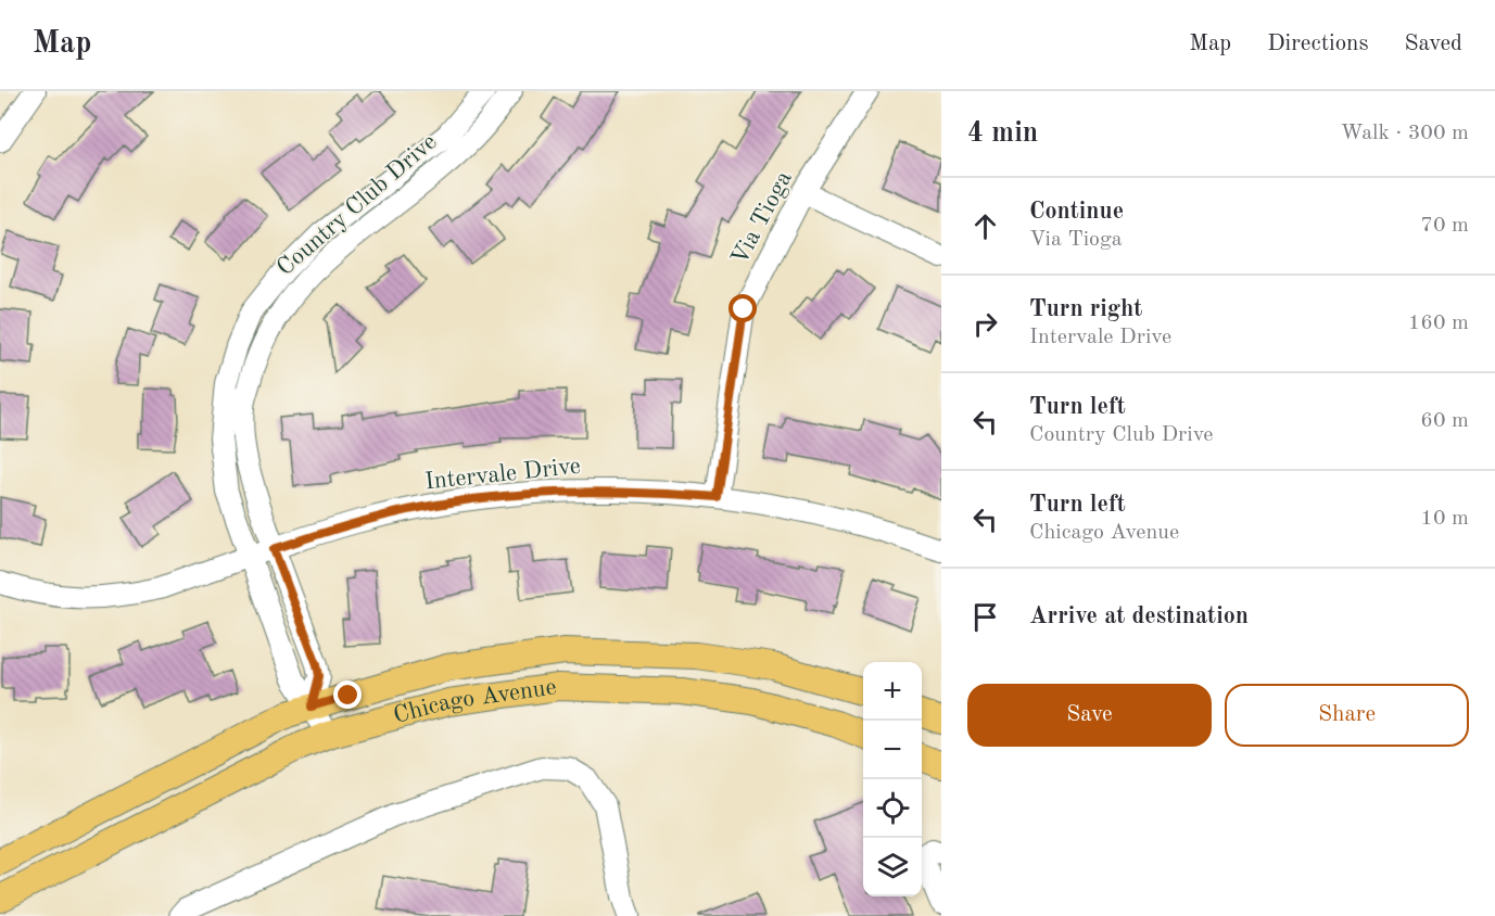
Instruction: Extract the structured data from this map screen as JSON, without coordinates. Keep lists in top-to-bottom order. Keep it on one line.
{"streets":{"main road":["Chicago Avenue"],"street":["Country Club Drive","Via Tioga","Intervale Drive"]},"crossings":[["Country Club Drive","Intervale Drive"],["Country Club Drive","Chicago Avenue"],["Via Tioga","Intervale Drive"]],"page":{"header":"Map","nav":["Map","Directions","Saved"],"heading":["4 min","Walk · 300 m"],"list":[["Continue","Via Tioga","70 m"],["Turn right","Intervale Drive","160 m"],["Turn left","Country Club Drive","60 m"],["Turn left","Chicago Avenue","10 m"],"Arrive at destination"],"map_buttons":["+","−"],"buttons":["Save","Share"]}}
